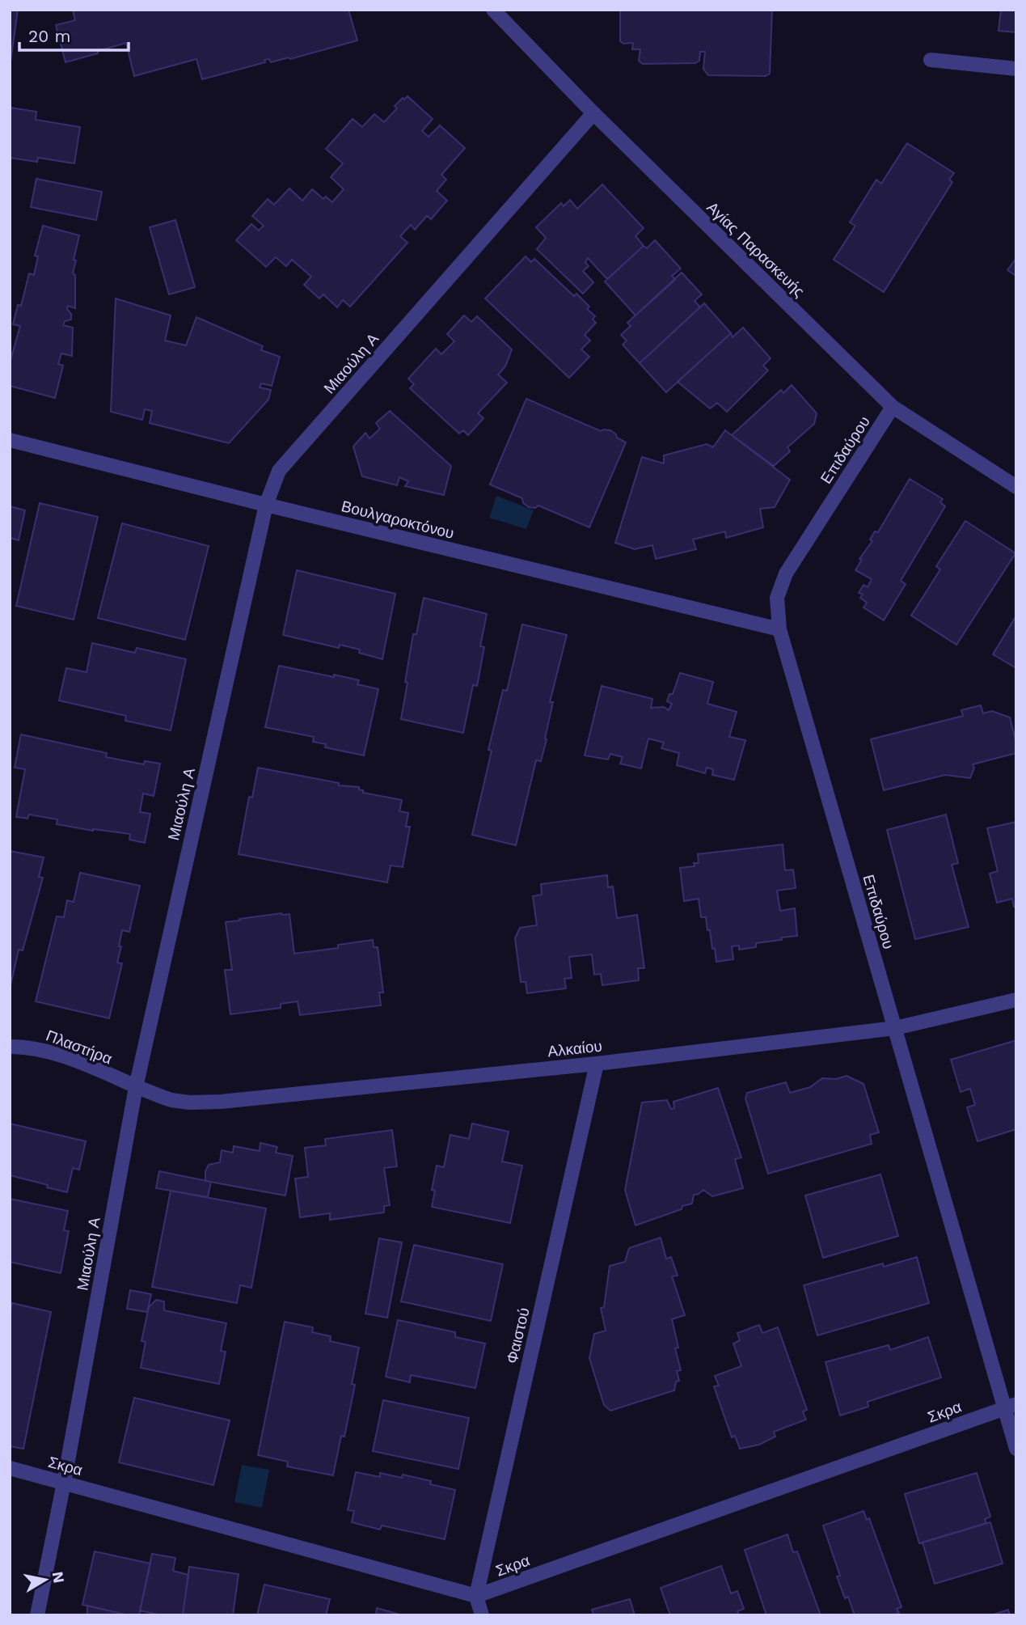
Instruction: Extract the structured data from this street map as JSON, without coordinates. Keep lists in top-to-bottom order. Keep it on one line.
{"streets":{"street":["Αγίας Παρασκευής","Μιαούλη Α","Επιδαύρου","Βουλγαροκτόνου","Πλαστήρα","Αλκαίου","Φαιστού","Σκρα"]},"crossings":[["Αγίας Παρασκευής","Μιαούλη Α"],["Αγίας Παρασκευής","Επιδαύρου"],["Μιαούλη Α","Βουλγαροκτόνου"],["Μιαούλη Α","Πλαστήρα"],["Μιαούλη Α","Αλκαίου"],["Μιαούλη Α","Σκρα"],["Επιδαύρου","Βουλγαροκτόνου"],["Επιδαύρου","Αλκαίου"],["Επιδαύρου","Σκρα"],["Πλαστήρα","Αλκαίου"],["Αλκαίου","Φαιστού"],["Φαιστού","Σκρα"]],"scale_bar":"20 m","north":"right"}
